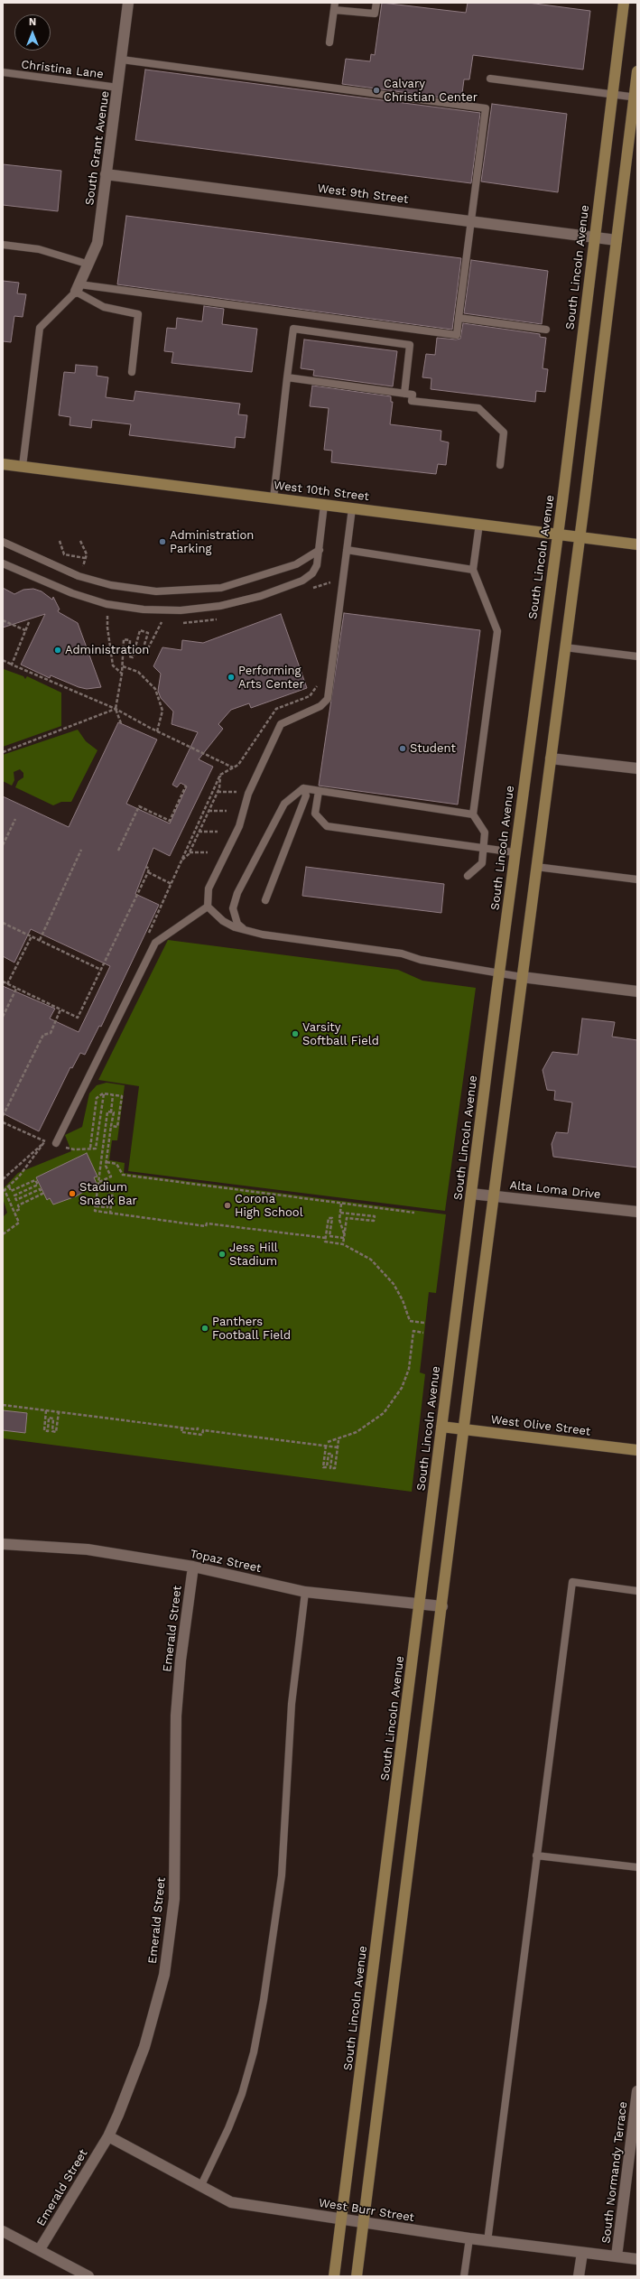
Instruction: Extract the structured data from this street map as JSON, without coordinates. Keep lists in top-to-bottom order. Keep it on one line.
{"streets":{"main road":["South Lincoln Avenue","West 10th Street","West Olive Street"],"street":["South Grant Avenue","West 9th Street","Alta Loma Drive","Topaz Street","Emerald Street","South Normandy Terrace","West Burr Street"],"lane":["Christina Lane"]},"crossings":[["Christina Lane","South Grant Avenue"],["South Grant Avenue","West 9th Street"],["West 9th Street","South Lincoln Avenue"],["South Lincoln Avenue","West 10th Street"],["South Lincoln Avenue","Alta Loma Drive"],["South Lincoln Avenue","West Olive Street"],["South Lincoln Avenue","Topaz Street"],["South Lincoln Avenue","West Burr Street"],["Topaz Street","Emerald Street"],["Emerald Street","West Burr Street"],["South Normandy Terrace","West Burr Street"]],"places":["Calvary Christian Center","Administration Parking","Administration","Performing Arts Center","Student","Varsity Softball Field","Stadium Snack Bar","Corona High School","Jess Hill Stadium","Panthers Football Field"],"north":"top"}
